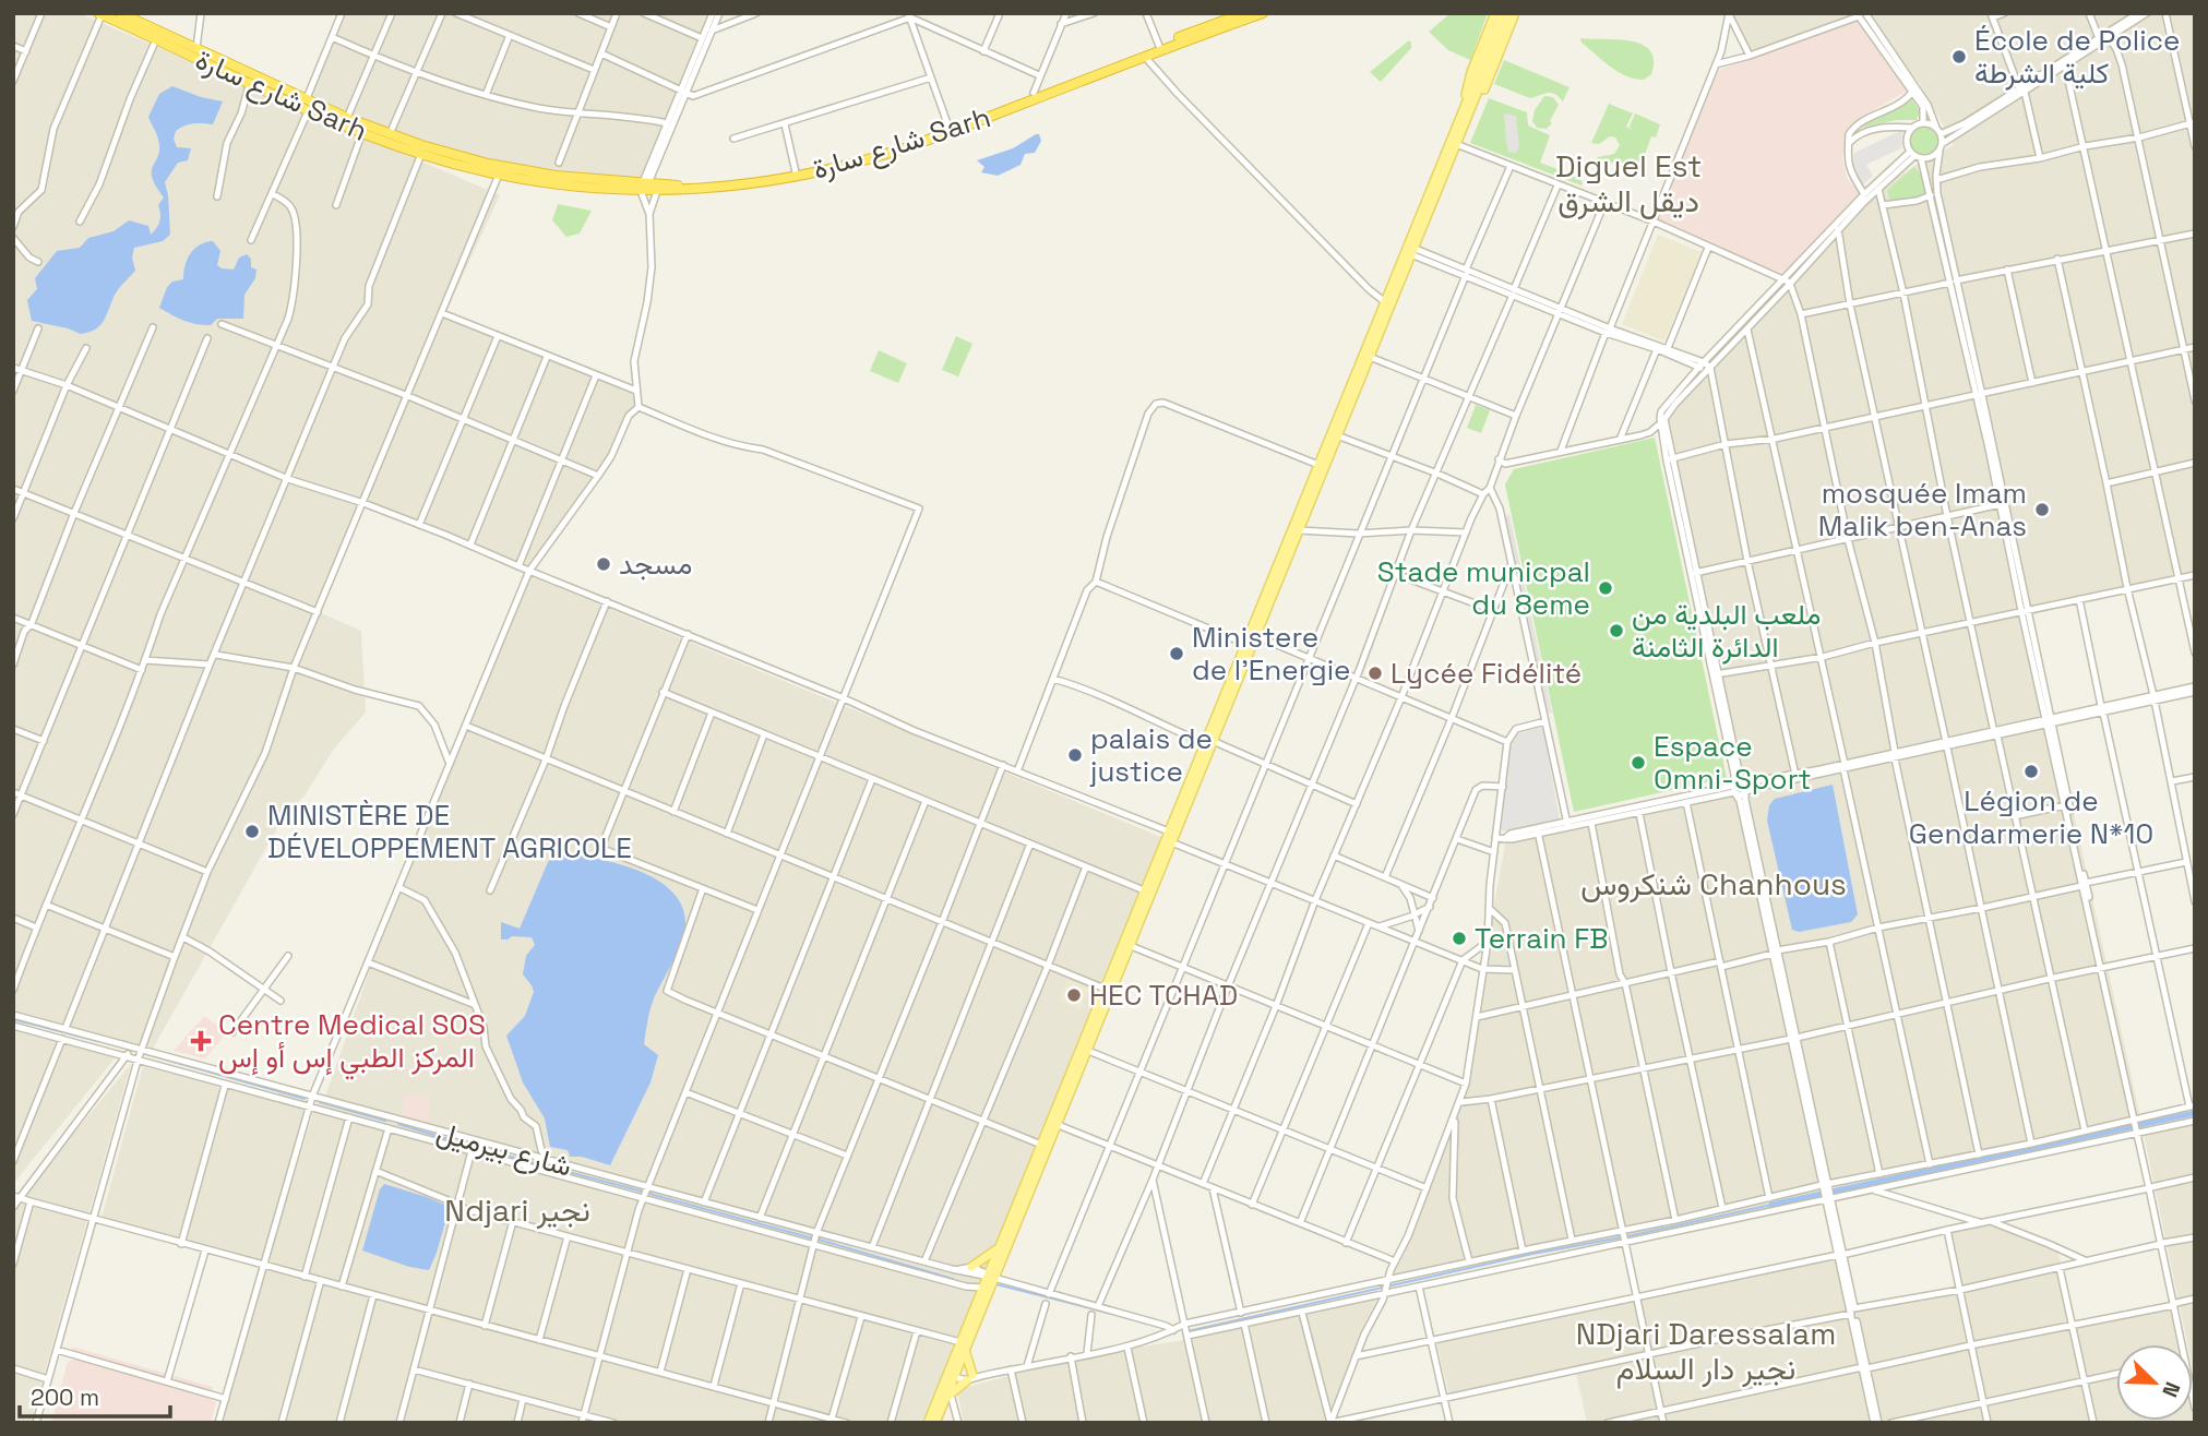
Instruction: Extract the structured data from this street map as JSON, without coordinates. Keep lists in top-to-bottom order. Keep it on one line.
{"streets":{"highway":["شارع سارة Sarh"],"street":["شارع بيرميل"]},"districts":["Diguel Est ديقل الشرق","شنكروس Chanhous","Ndjari نجير","NDjari Daressalam نجير دار السلام"],"places":{"other":["École de Police كلية الشرطة","mosquée Imam Malik ben-Anas","مسجد","Stade municpal du 8eme","ملعب البلدية من الدائرة الثامنة","Ministere de l'Energie","Lycée Fidélité","palais de justice","Espace Omni-Sport","Légion de Gendarmerie N*10","MINISTÈRE DE DÉVELOPPEMENT AGRICOLE","Terrain FB","HEC TCHAD"],"health":["Centre Medical SOS المركز الطبي إس أو إس"]},"scale_bar":"200 m","north":"bottom right"}
